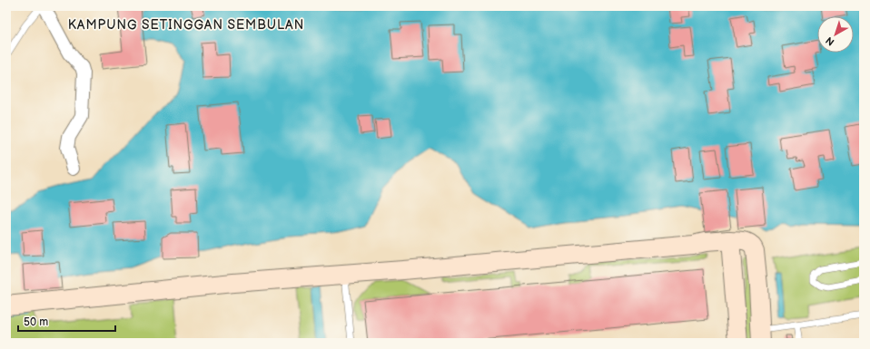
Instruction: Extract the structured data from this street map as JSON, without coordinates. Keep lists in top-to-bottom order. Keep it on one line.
{"districts":["KAMPUNG SETINGGAN SEMBULAN"],"scale_bar":"50 m","north":"bottom left"}
